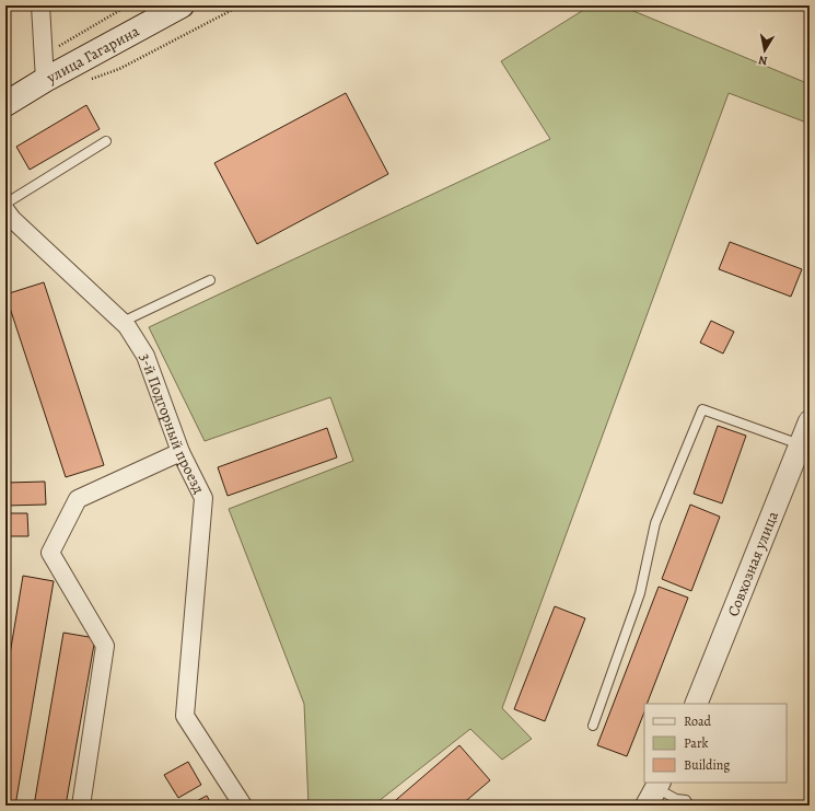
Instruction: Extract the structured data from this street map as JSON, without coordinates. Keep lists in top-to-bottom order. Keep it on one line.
{"streets":{"main road":["улица Гагарина"],"street":["3-й Подгорный проезд","Совхозная улица"]},"legend":["Road","Park","Building"],"north":"bottom"}
